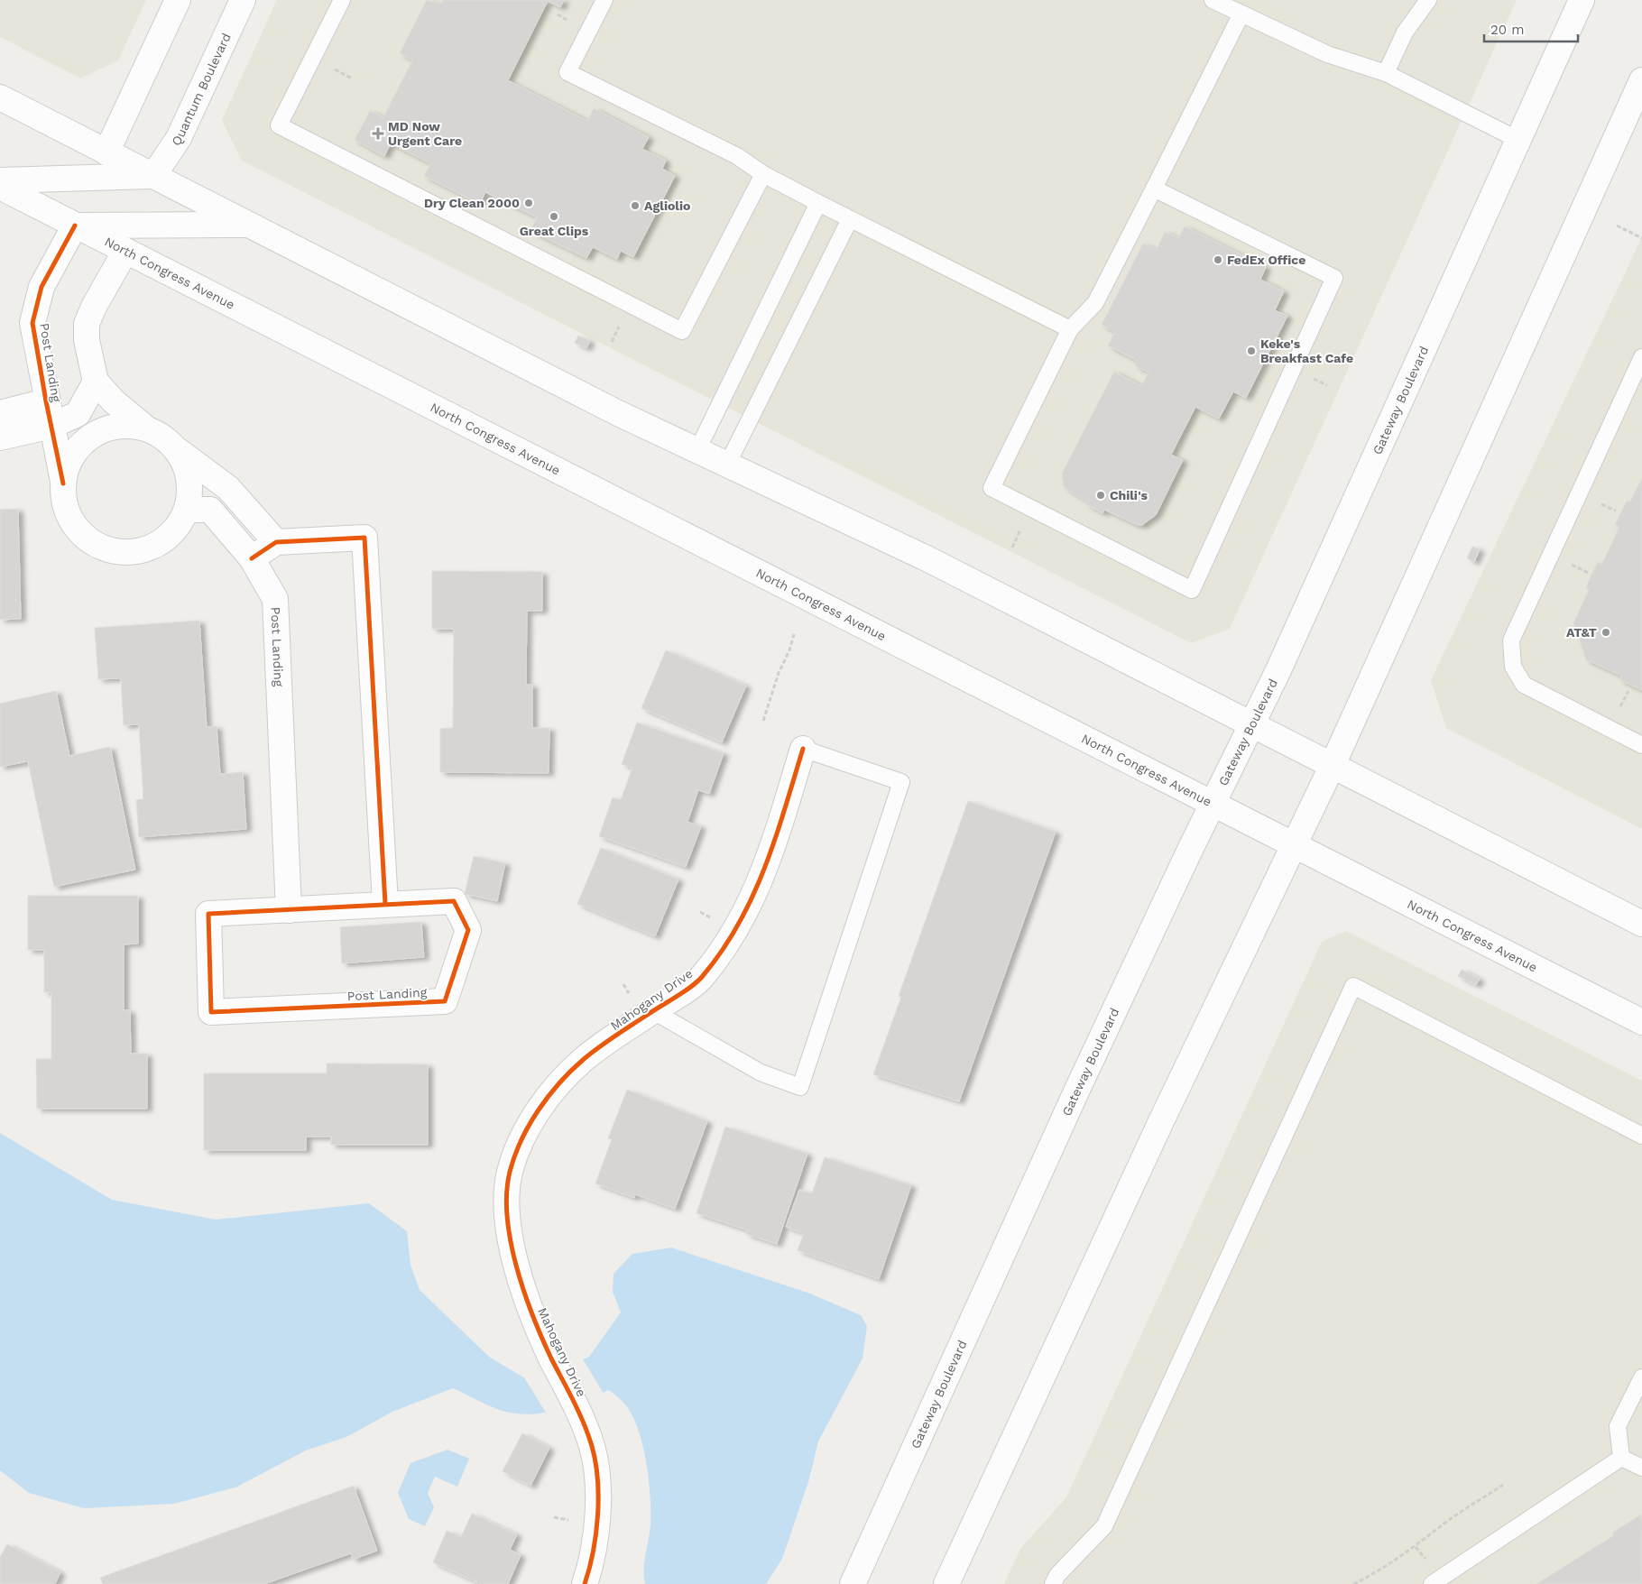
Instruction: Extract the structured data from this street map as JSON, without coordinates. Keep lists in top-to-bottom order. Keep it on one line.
{"streets":{"main road":["Quantum Boulevard","North Congress Avenue","Post Landing","Gateway Boulevard","Mahogany Drive"]},"crossings":[["North Congress Avenue","Post Landing"],["North Congress Avenue","Gateway Boulevard"]],"places":{"health":["MD Now Urgent Care"],"other":["Dry Clean 2000","Agliolio","Great Clips","FedEx Office","Keke's Breakfast Cafe","Chili's","AT&T"]},"scale_bar":"20 m"}
